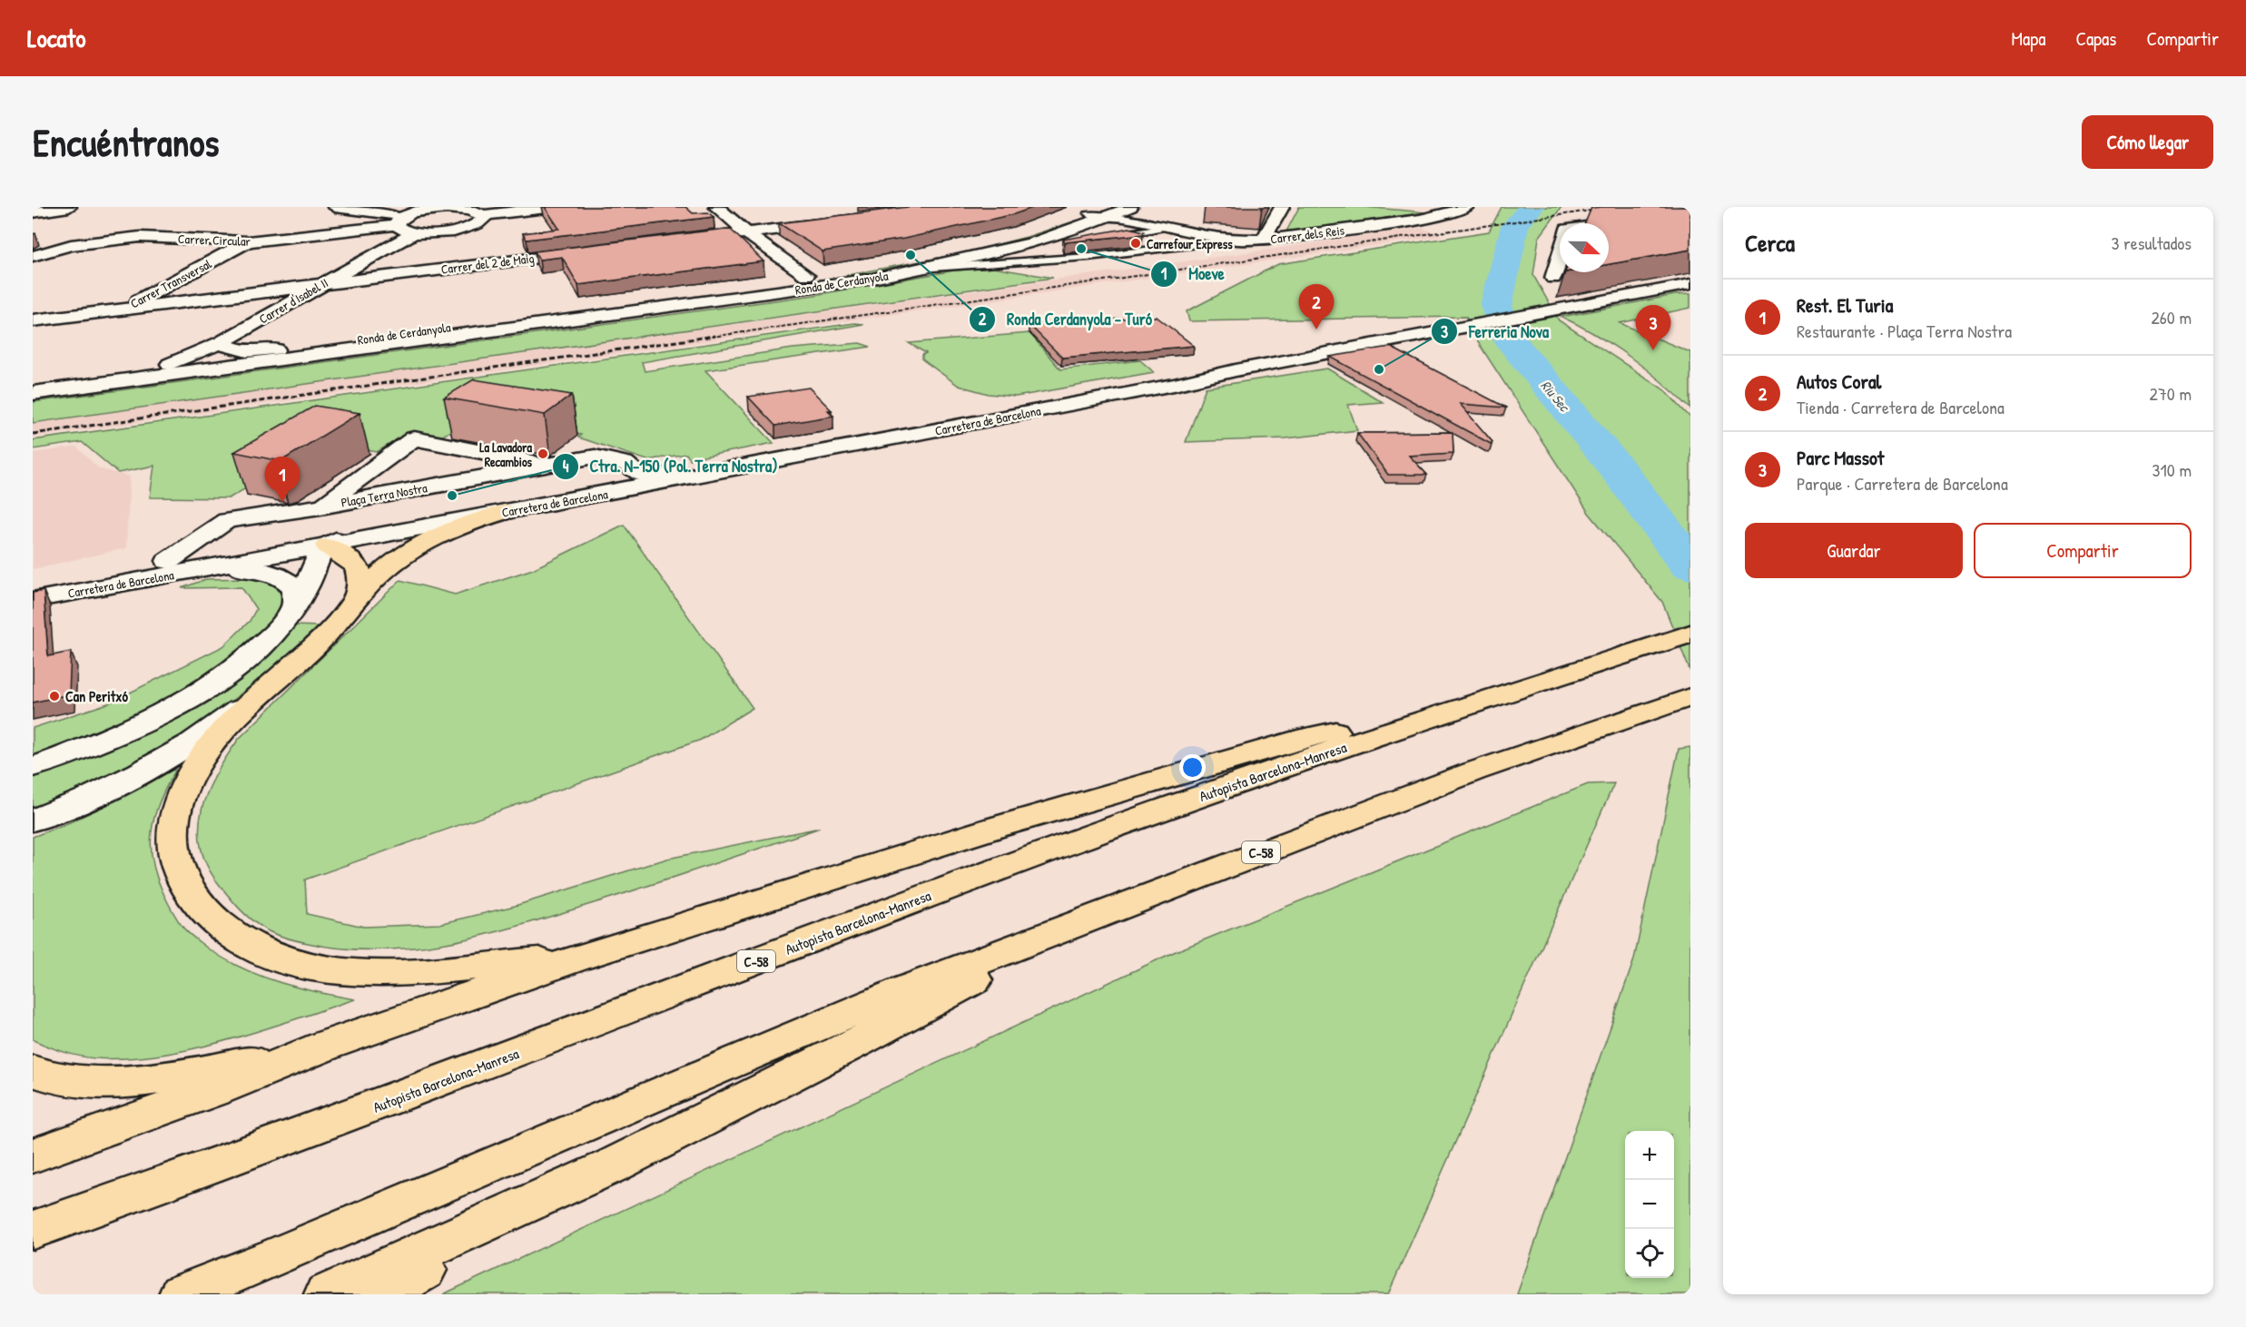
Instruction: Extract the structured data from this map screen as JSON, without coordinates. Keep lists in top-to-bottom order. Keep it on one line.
{"streets":{"highway":["Autopista Barcelona-Manresa","C-58"],"street":["Carrer dels Reis","Carrer Circular","Carrer del 2 de Maig","Ronda de Cerdanyola","Carrer Transversal","Carrer d'Isabel II","Carretera de Barcelona","Plaça Terra Nostra"]},"crossings":[["Carrer dels Reis","Ronda de Cerdanyola"],["Carrer Circular","Carrer Transversal"],["Carrer del 2 de Maig","Carrer Transversal"],["Carrer del 2 de Maig","Carrer d'Isabel II"],["Ronda de Cerdanyola","Carrer d'Isabel II"],["Carretera de Barcelona","Plaça Terra Nostra"]],"water":["Riu Sec"],"places":["Carrefour Express","Moeve","Ronda Cerdanyola - Turó","Ferreria Nova","La Lavadora Recambios","Ctra. N-150 (Pol. Terra Nostra)","Can Peritxó"],"north":"right","page":{"header":"Locato","nav":["Mapa","Capas","Compartir"],"buttons":["Cómo llegar",["Guardar","Compartir"]],"title":"Encuéntranos","heading":["Cerca","3 resultados"],"list":[{"mark":"1","name":"Rest. El Turia","note":"Restaurante · Plaça Terra Nostra","value":"260 m"},{"mark":"2","name":"Autos Coral","note":"Tienda · Carretera de Barcelona","value":"270 m"},{"mark":"3","name":"Parc Massot","note":"Parque · Carretera de Barcelona","value":"310 m"}],"pins":["2","3","1"],"map_buttons":["+","−"]}}
